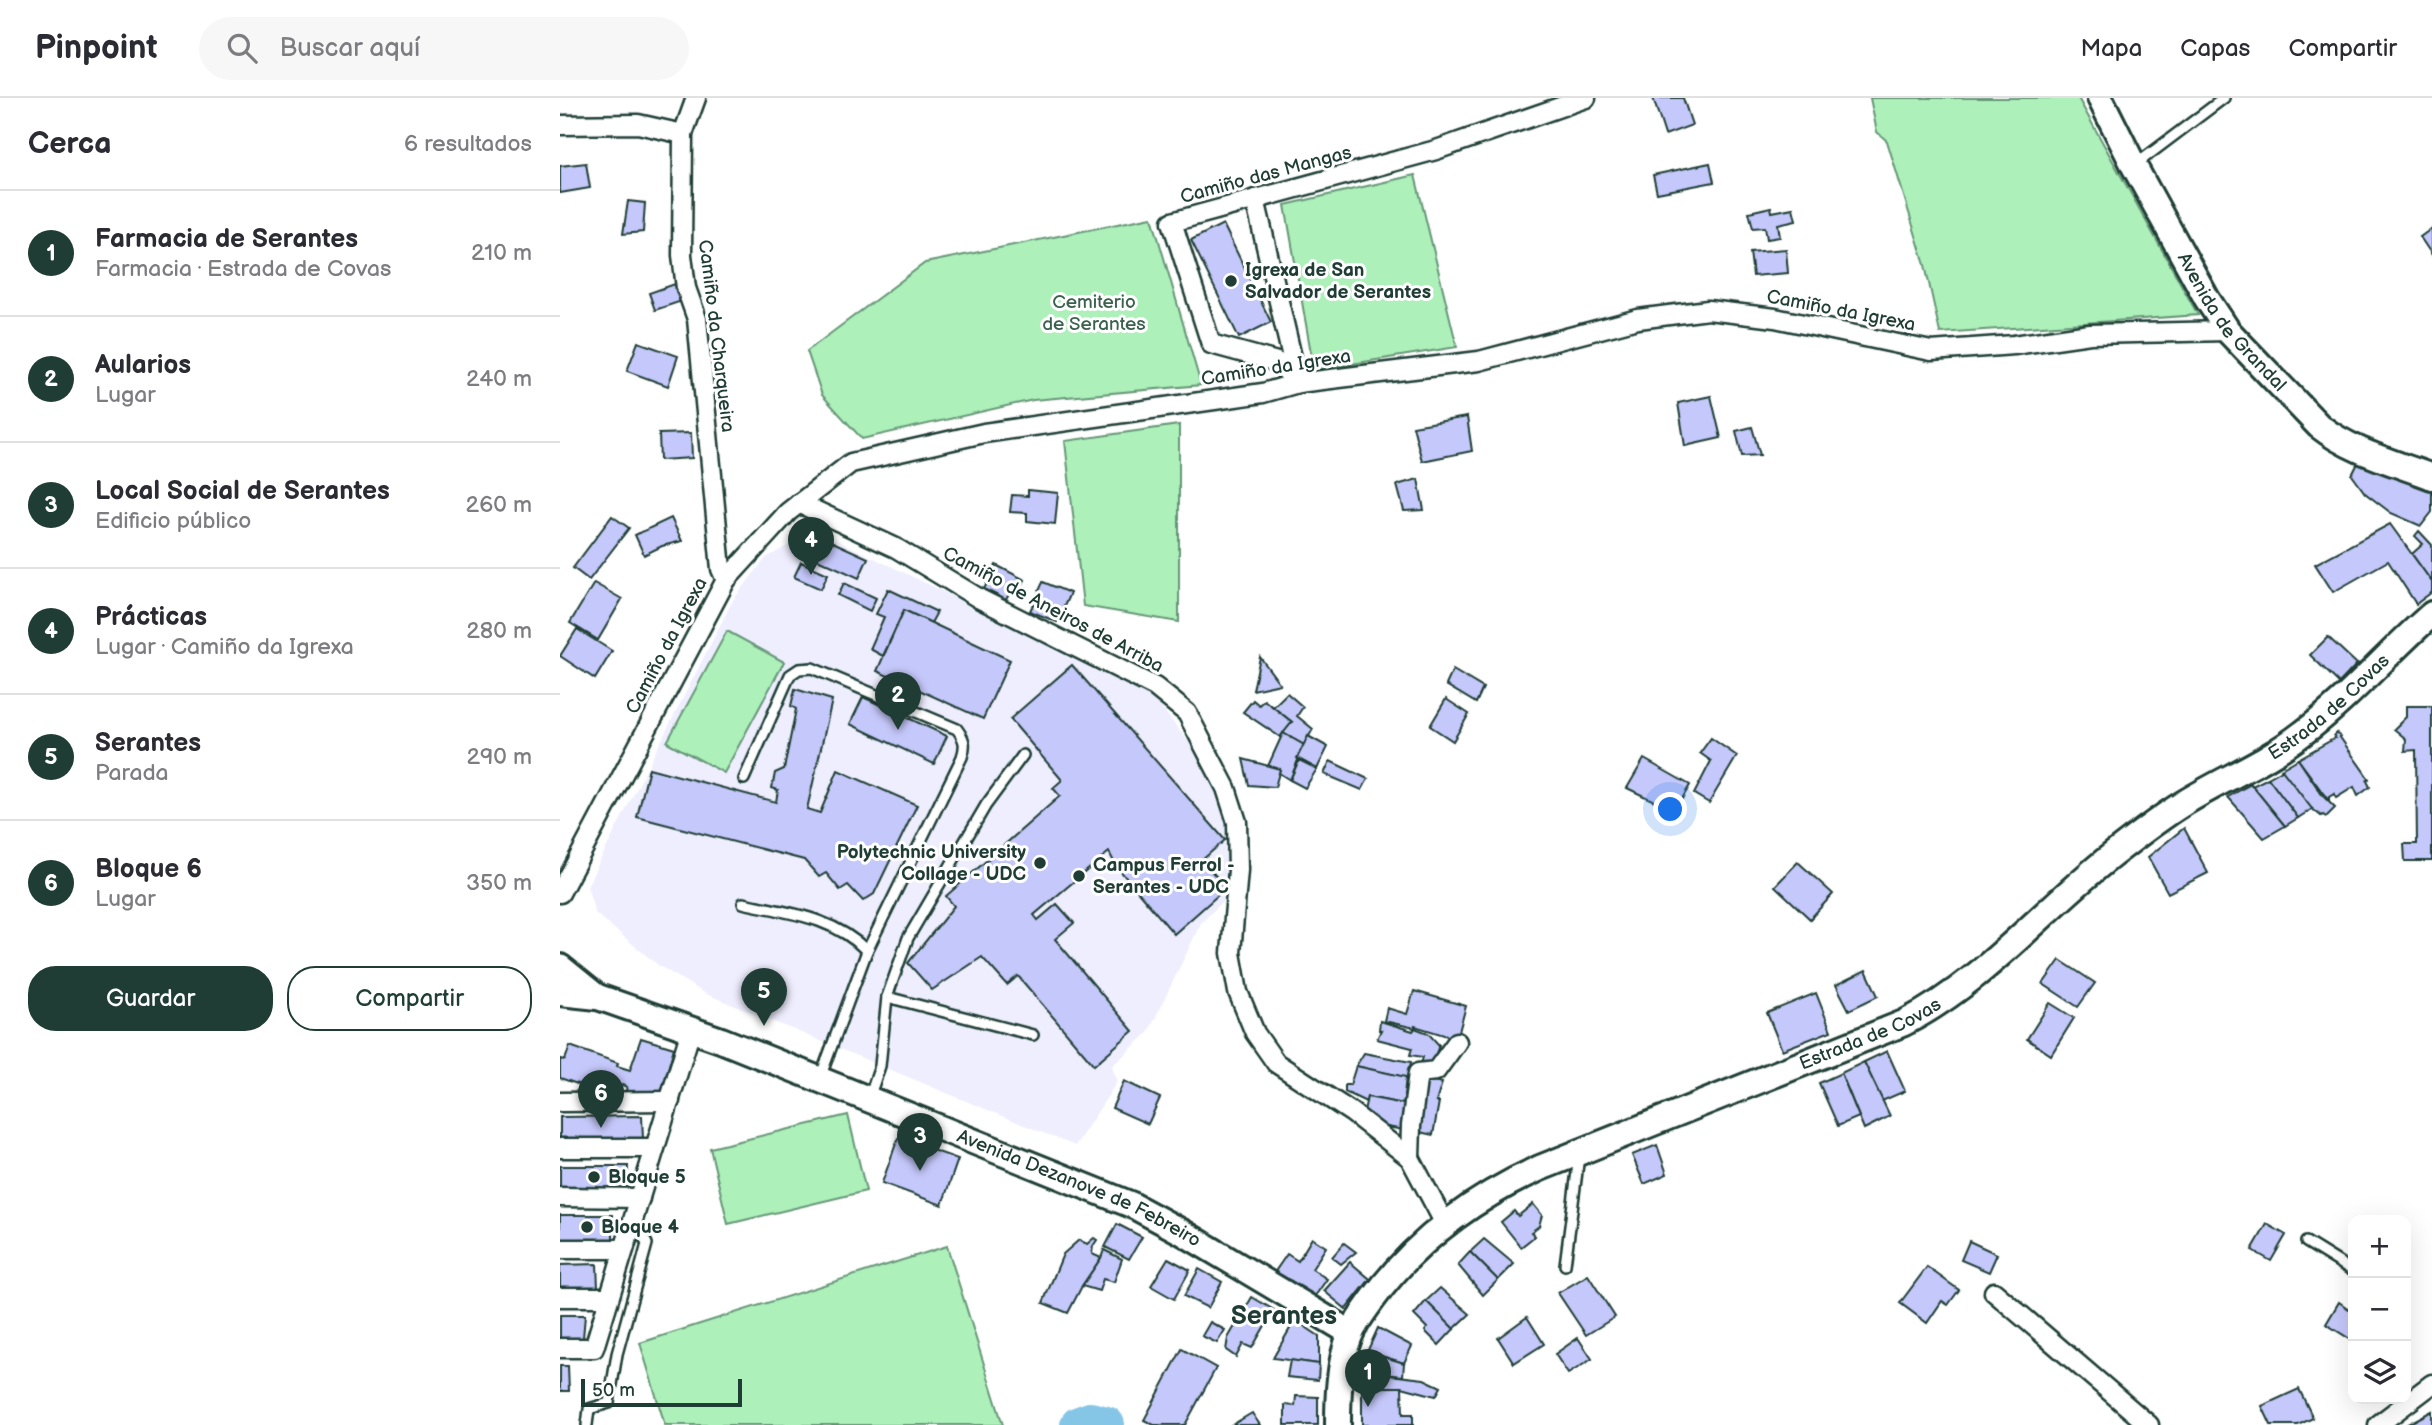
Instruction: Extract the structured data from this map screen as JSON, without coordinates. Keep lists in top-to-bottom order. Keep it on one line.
{"streets":{"main road":["Avenida de Grandal","Estrada de Covas","Avenida Dezanove de Febreiro"],"street":["Camiño das Mangas","Camiño da Igrexa","Camiño da Charqueira","Camiño de Aneiros de Arriba"]},"crossings":[["Camiño das Mangas","Camiño da Igrexa"],["Camiño da Igrexa","Avenida de Grandal"],["Camiño da Igrexa","Camiño da Charqueira"],["Camiño da Igrexa","Camiño de Aneiros de Arriba"],["Camiño de Aneiros de Arriba","Estrada de Covas"],["Estrada de Covas","Avenida Dezanove de Febreiro"]],"districts":["Serantes"],"parks":["Cemiterio de Serantes"],"places":["Igrexa de San Salvador de Serantes","Polytechnic University Collage - UDC","Campus Ferrol - Serantes - UDC","Bloque 5","Bloque 4"],"scale_bar":"50 m","page":{"header":"Pinpoint","search":"Buscar aquí","nav":["Mapa","Capas","Compartir"],"heading":["Cerca","6 resultados"],"list":[{"mark":"1","name":"Farmacia de Serantes","note":"Farmacia · Estrada de Covas","value":"210 m"},{"mark":"2","name":"Aularios","note":"Lugar","value":"240 m"},{"mark":"3","name":"Local Social de Serantes","note":"Edificio público","value":"260 m"},{"mark":"4","name":"Prácticas","note":"Lugar · Camiño da Igrexa","value":"280 m"},{"mark":"5","name":"Serantes","note":"Parada","value":"290 m"},{"mark":"6","name":"Bloque 6","note":"Lugar","value":"350 m"}],"pins":["4","2","5","6","3","1"],"buttons":["Guardar","Compartir"],"map_buttons":["+","−"],"scale":"50 m"}}
